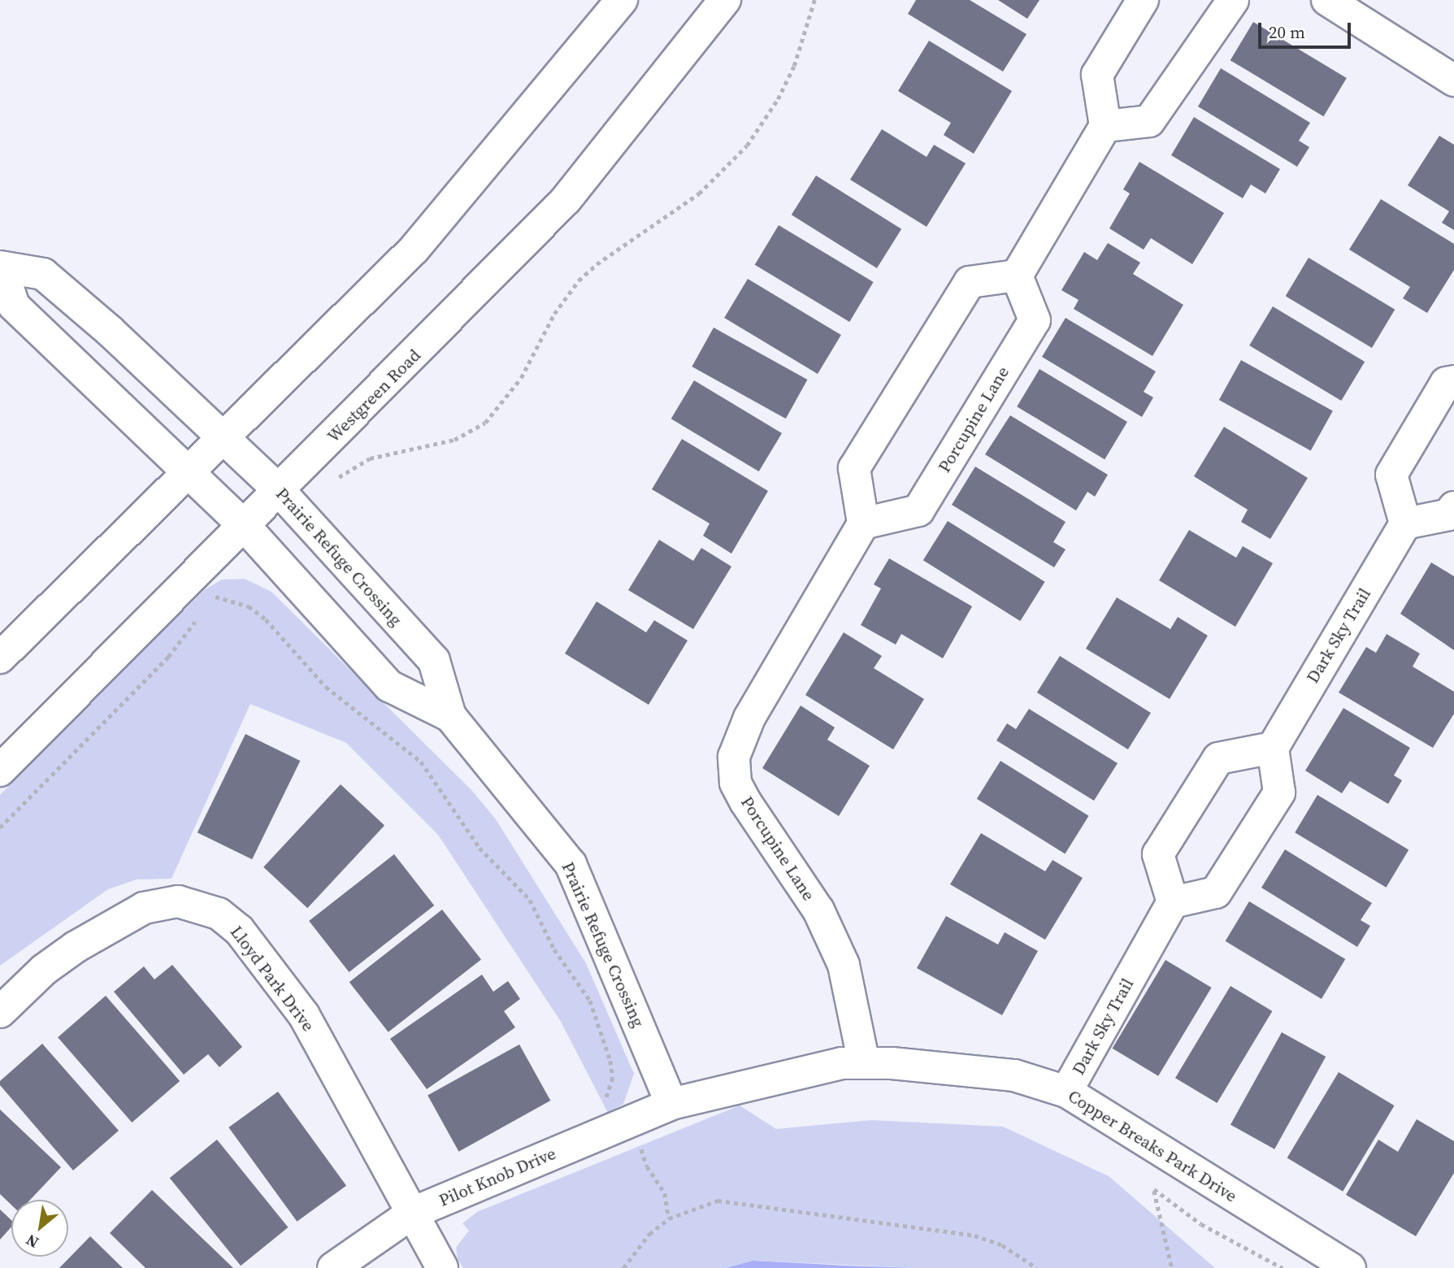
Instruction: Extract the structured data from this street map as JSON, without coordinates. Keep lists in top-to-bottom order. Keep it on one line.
{"streets":{"street":["Westgreen Road","Porcupine Lane","Prairie Refuge Crossing","Dark Sky Trail","Lloyd Park Drive","Copper Breaks Park Drive","Pilot Knob Drive"]},"crossings":[["Westgreen Road","Prairie Refuge Crossing"],["Porcupine Lane","Copper Breaks Park Drive"],["Prairie Refuge Crossing","Copper Breaks Park Drive"],["Prairie Refuge Crossing","Pilot Knob Drive"],["Dark Sky Trail","Copper Breaks Park Drive"],["Lloyd Park Drive","Pilot Knob Drive"],["Copper Breaks Park Drive","Pilot Knob Drive"]],"scale_bar":"20 m","north":"bottom left"}
